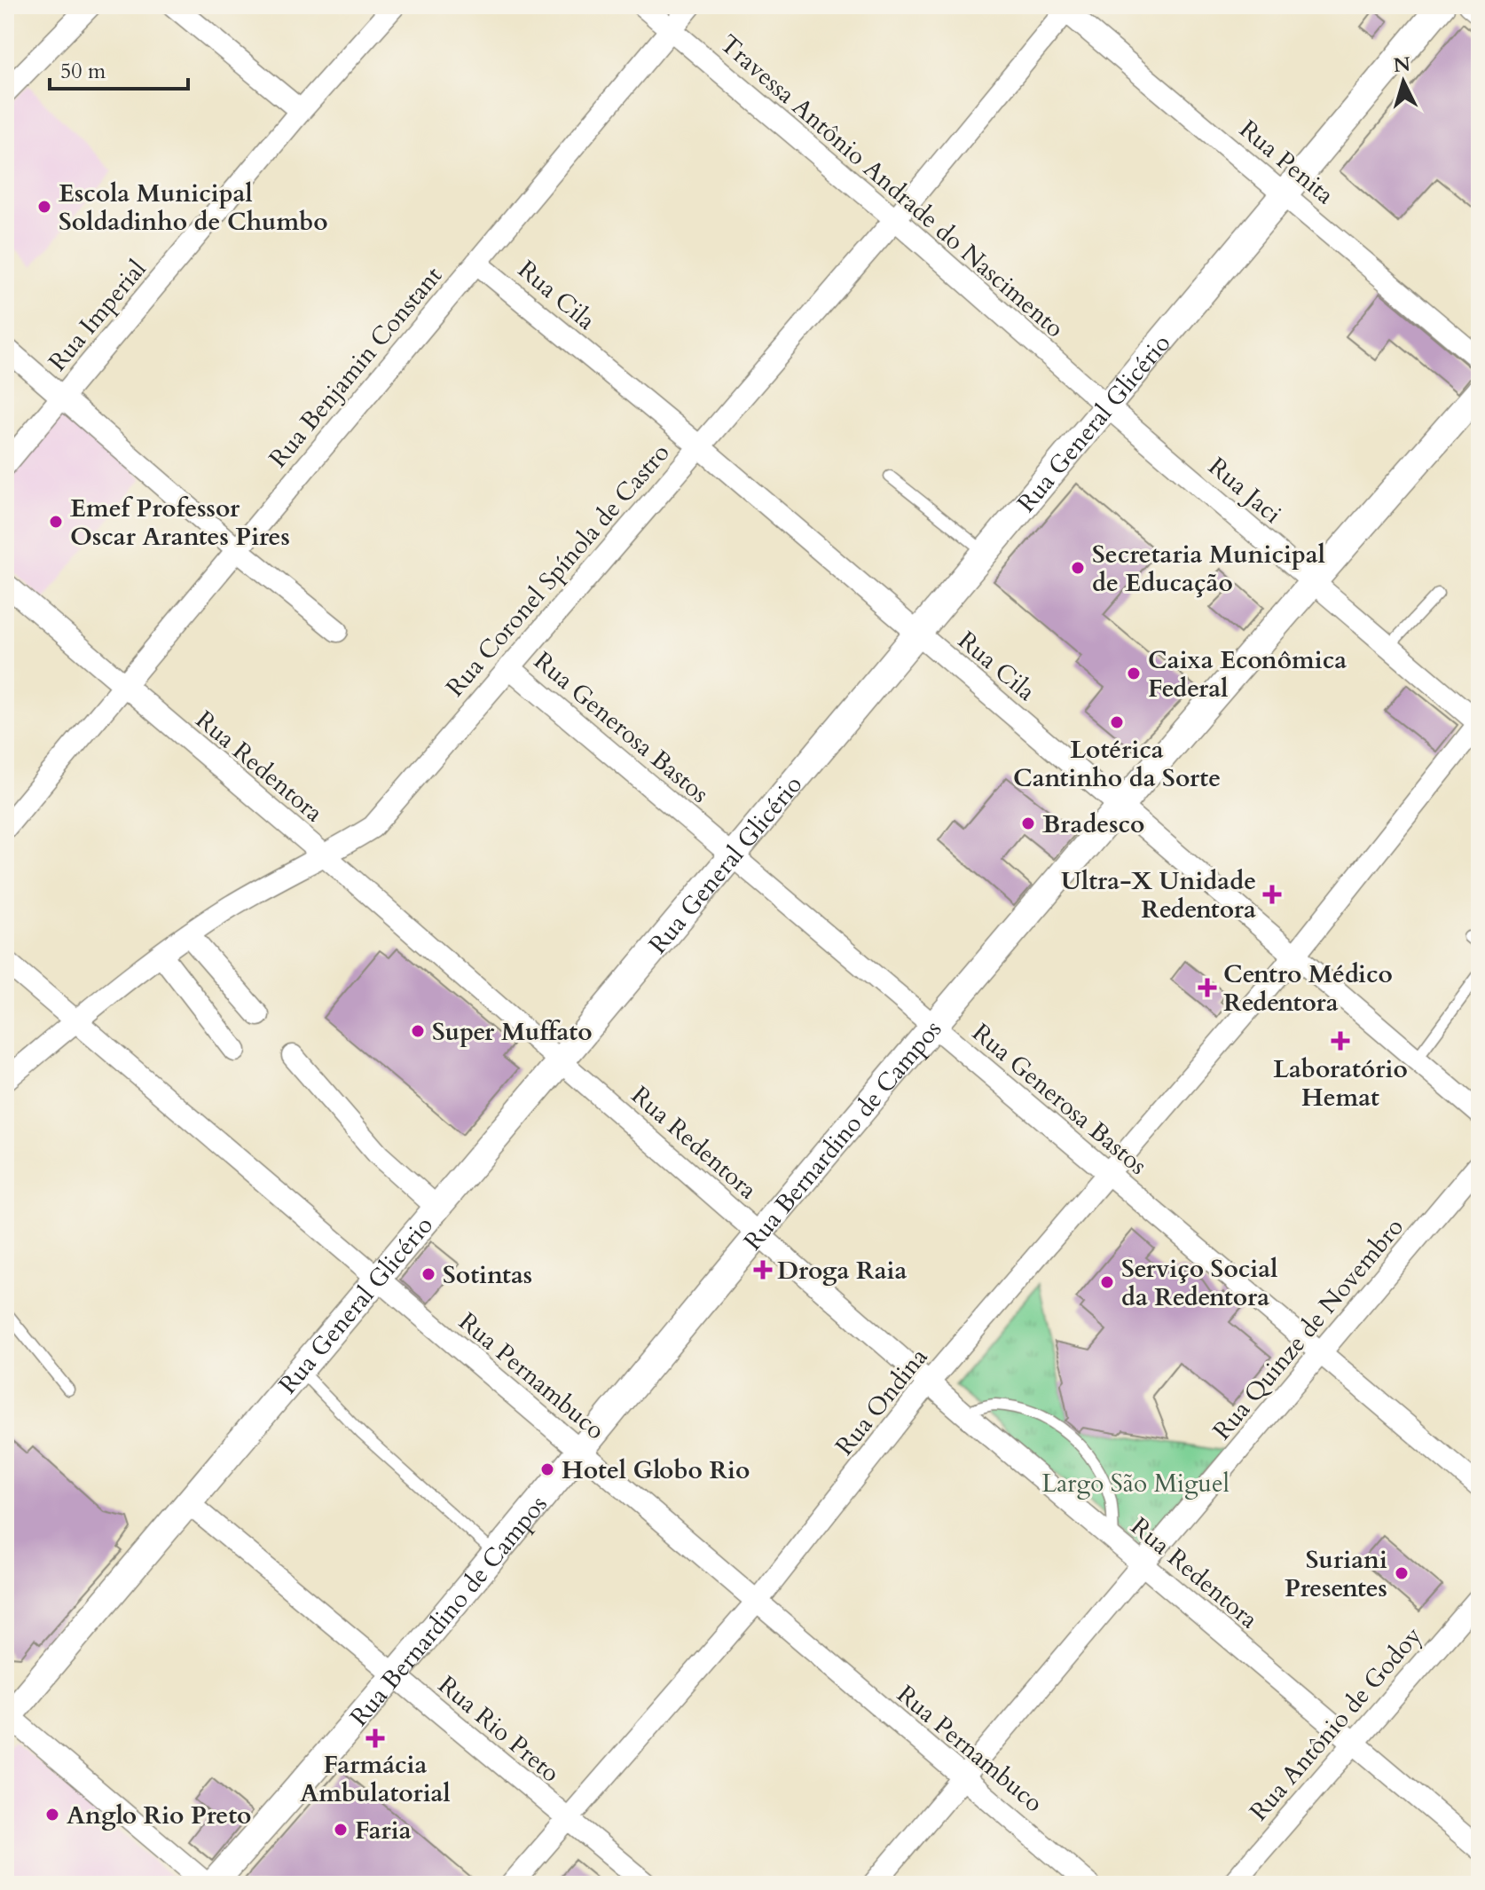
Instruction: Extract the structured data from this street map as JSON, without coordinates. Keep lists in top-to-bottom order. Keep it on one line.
{"streets":{"street":["Rua Penita","Travessa Antônio Andrade do Nascimento","Rua Cila","Rua Imperial","Rua Benjamin Constant","Rua General Glicério","Rua Jaci","Rua Coronel Spínola de Castro","Rua Generosa Bastos","Rua Redentora","Rua Bernardino de Campos","Rua Quinze de Novembro","Rua Pernambuco","Rua Ondina","Rua Antônio de Godoy","Rua Rio Preto"]},"crossings":[["Rua Penita","Rua General Glicério"],["Rua Penita","Rua Coronel Spínola de Castro"],["Travessa Antônio Andrade do Nascimento","Rua Benjamin Constant"],["Travessa Antônio Andrade do Nascimento","Rua General Glicério"],["Travessa Antônio Andrade do Nascimento","Rua Jaci"],["Travessa Antônio Andrade do Nascimento","Rua Coronel Spínola de Castro"],["Rua Cila","Rua Benjamin Constant"],["Rua Cila","Rua General Glicério"],["Rua Cila","Rua Coronel Spínola de Castro"],["Rua Cila","Rua Bernardino de Campos"],["Rua Cila","Rua Ondina"],["Rua Benjamin Constant","Rua Redentora"],["Rua General Glicério","Rua Jaci"],["Rua General Glicério","Rua Generosa Bastos"],["Rua General Glicério","Rua Redentora"],["Rua General Glicério","Rua Pernambuco"],["Rua General Glicério","Rua Rio Preto"],["Rua Jaci","Rua Bernardino de Campos"],["Rua Jaci","Rua Ondina"],["Rua Coronel Spínola de Castro","Rua Generosa Bastos"],["Rua Coronel Spínola de Castro","Rua Redentora"],["Rua Coronel Spínola de Castro","Rua Pernambuco"],["Rua Generosa Bastos","Rua Bernardino de Campos"],["Rua Generosa Bastos","Rua Quinze de Novembro"],["Rua Generosa Bastos","Rua Ondina"],["Rua Redentora","Rua Bernardino de Campos"],["Rua Redentora","Rua Quinze de Novembro"],["Rua Redentora","Rua Ondina"],["Rua Redentora","Rua Antônio de Godoy"],["Rua Bernardino de Campos","Rua Pernambuco"],["Rua Bernardino de Campos","Rua Rio Preto"],["Rua Quinze de Novembro","Rua Pernambuco"],["Rua Pernambuco","Rua Ondina"],["Rua Ondina","Rua Rio Preto"]],"parks":["Largo São Miguel"],"places":{"other":["Escola Municipal Soldadinho de Chumbo","Emef Professor Oscar Arantes Pires","Secretaria Municipal de Educação","Caixa Econômica Federal","Lotérica Cantinho da Sorte","Bradesco","Super Muffato","Sotintas","Serviço Social da Redentora","Hotel Globo Rio","Suriani Presentes","Anglo Rio Preto","Faria"],"health":["Ultra-X Unidade Redentora","Centro Médico Redentora","Laboratório Hemat","Droga Raia","Farmácia Ambulatorial"]},"scale_bar":"50 m","north":"top"}
